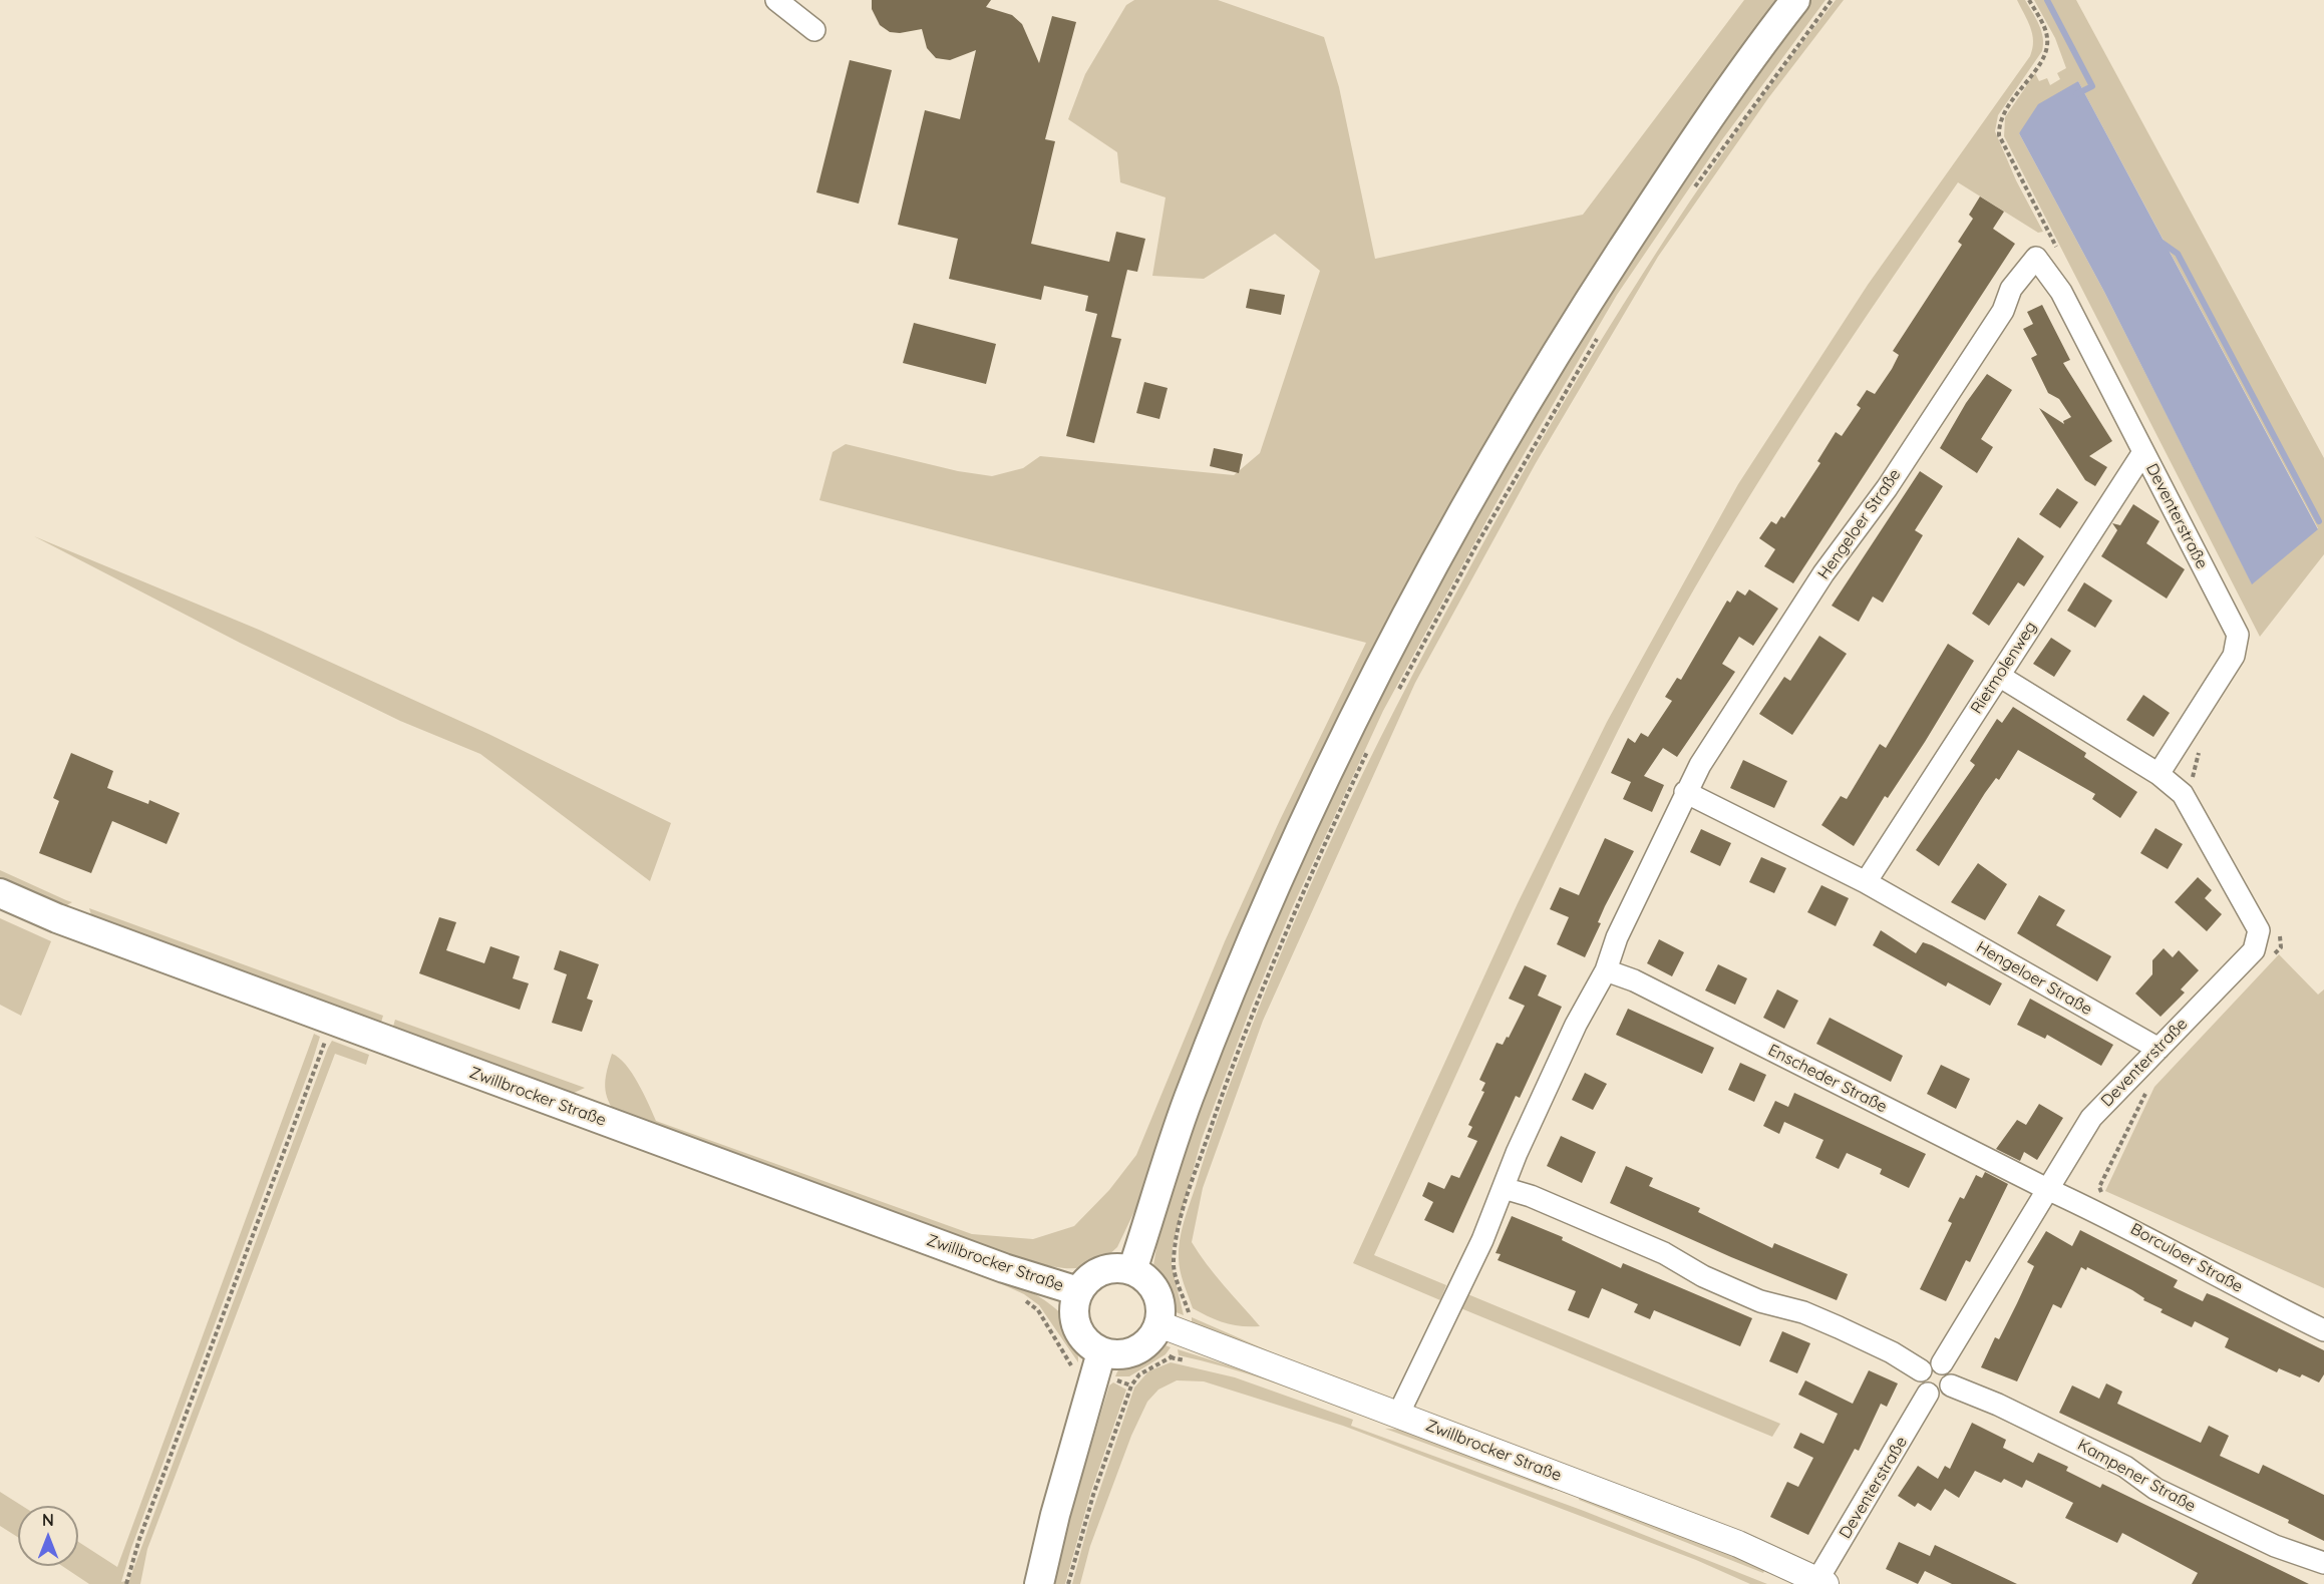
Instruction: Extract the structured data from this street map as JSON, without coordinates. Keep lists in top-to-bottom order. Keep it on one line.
{"streets":{"main road":["Zwillbrocker Straße"],"street":["Deventerstraße","Hengeloer Straße","Rietmolenweg","Enscheder Straße","Borculoer Straße","Kampener Straße"]},"crossings":[["Deventerstraße","Hengeloer Straße"],["Deventerstraße","Rietmolenweg"],["Deventerstraße","Enscheder Straße"],["Deventerstraße","Zwillbrocker Straße"],["Deventerstraße","Borculoer Straße"],["Deventerstraße","Kampener Straße"],["Hengeloer Straße","Rietmolenweg"],["Hengeloer Straße","Enscheder Straße"],["Enscheder Straße","Borculoer Straße"]],"north":"top"}
